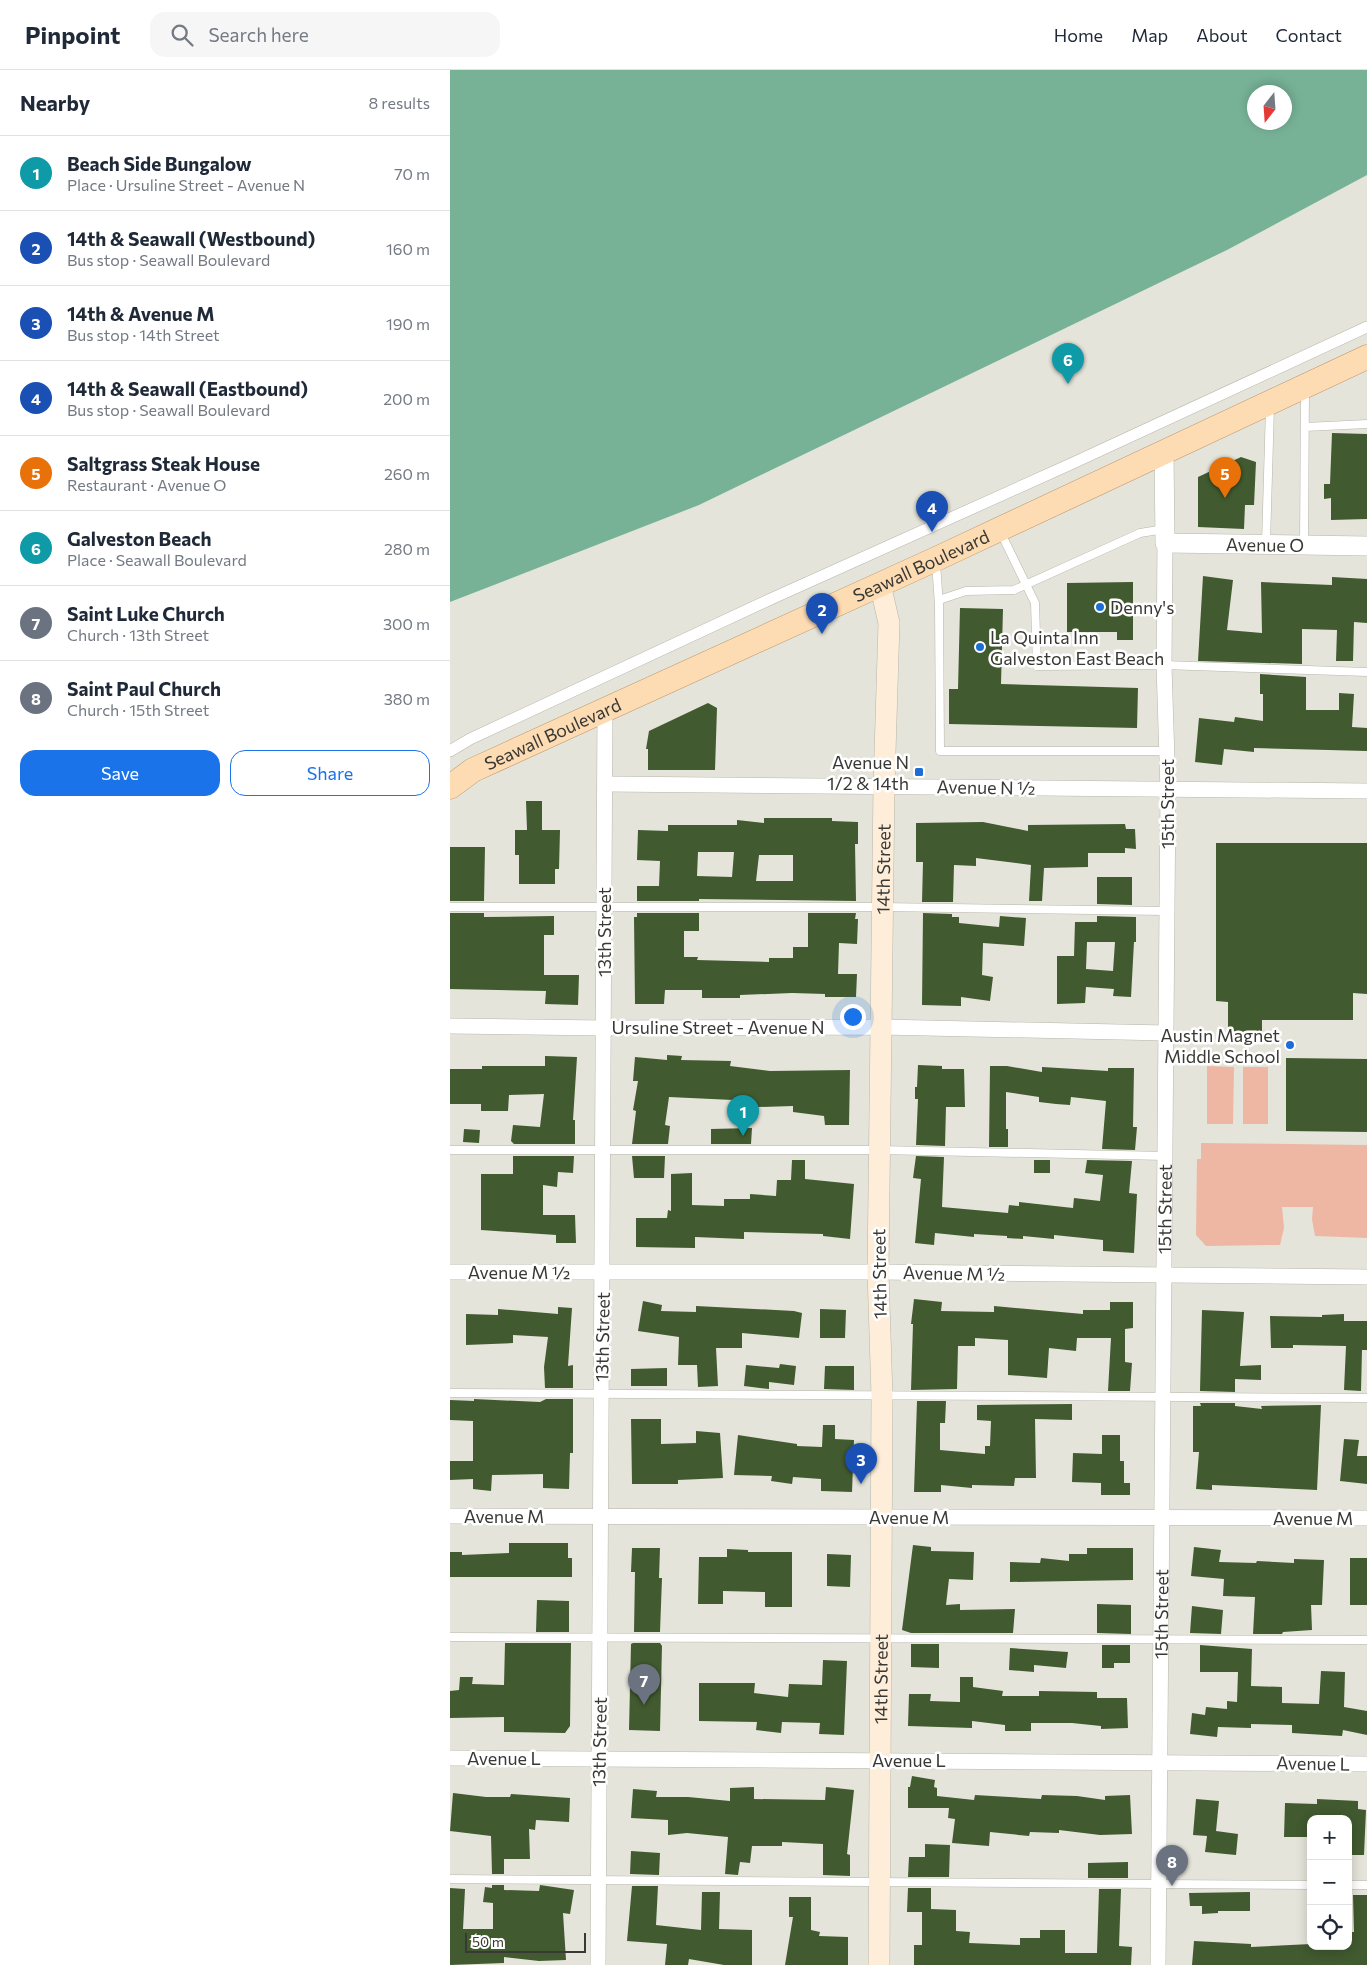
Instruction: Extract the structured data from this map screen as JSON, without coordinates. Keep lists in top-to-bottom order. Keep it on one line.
{"streets":{"main road":["Seawall Boulevard","14th Street"],"street":["Avenue O","Avenue N ½","15th Street","13th Street","Ursuline Street - Avenue N","Avenue M ½","Avenue M","Avenue L"]},"crossings":[["Avenue O","15th Street"],["Seawall Boulevard","15th Street"],["Seawall Boulevard","14th Street"],["Seawall Boulevard","13th Street"],["Avenue N ½","15th Street"],["Avenue N ½","14th Street"],["Avenue N ½","13th Street"],["15th Street","Ursuline Street - Avenue N"],["15th Street","Avenue M ½"],["15th Street","Avenue M"],["15th Street","Avenue L"],["14th Street","Ursuline Street - Avenue N"],["14th Street","Avenue M ½"],["14th Street","Avenue M"],["14th Street","Avenue L"],["13th Street","Ursuline Street - Avenue N"],["13th Street","Avenue M ½"],["13th Street","Avenue M"],["13th Street","Avenue L"]],"places":{"other":["Denny's","La Quinta Inn Galveston East Beach","Austin Magnet Middle School"],"transit":["Avenue N 1/2 & 14th"]},"scale_bar":"50 m","north":"bottom","page":{"header":"Pinpoint","search":"Search here","nav":["Home","Map","About","Contact"],"heading":["Nearby","8 results"],"list":[{"mark":"1","name":"Beach Side Bungalow","note":"Place · Ursuline Street - Avenue N","value":"70 m"},{"mark":"2","name":"14th & Seawall (Westbound)","note":"Bus stop · Seawall Boulevard","value":"160 m"},{"mark":"3","name":"14th & Avenue M","note":"Bus stop · 14th Street","value":"190 m"},{"mark":"4","name":"14th & Seawall (Eastbound)","note":"Bus stop · Seawall Boulevard","value":"200 m"},{"mark":"5","name":"Saltgrass Steak House","note":"Restaurant · Avenue O","value":"260 m"},{"mark":"6","name":"Galveston Beach","note":"Place · Seawall Boulevard","value":"280 m"},{"mark":"7","name":"Saint Luke Church","note":"Church · 13th Street","value":"300 m"},{"mark":"8","name":"Saint Paul Church","note":"Church · 15th Street","value":"380 m"}],"pins":["6","5","4","2","1","3","7","8"],"buttons":["Save","Share"],"map_buttons":["+","−"],"scale":"50 m"}}
